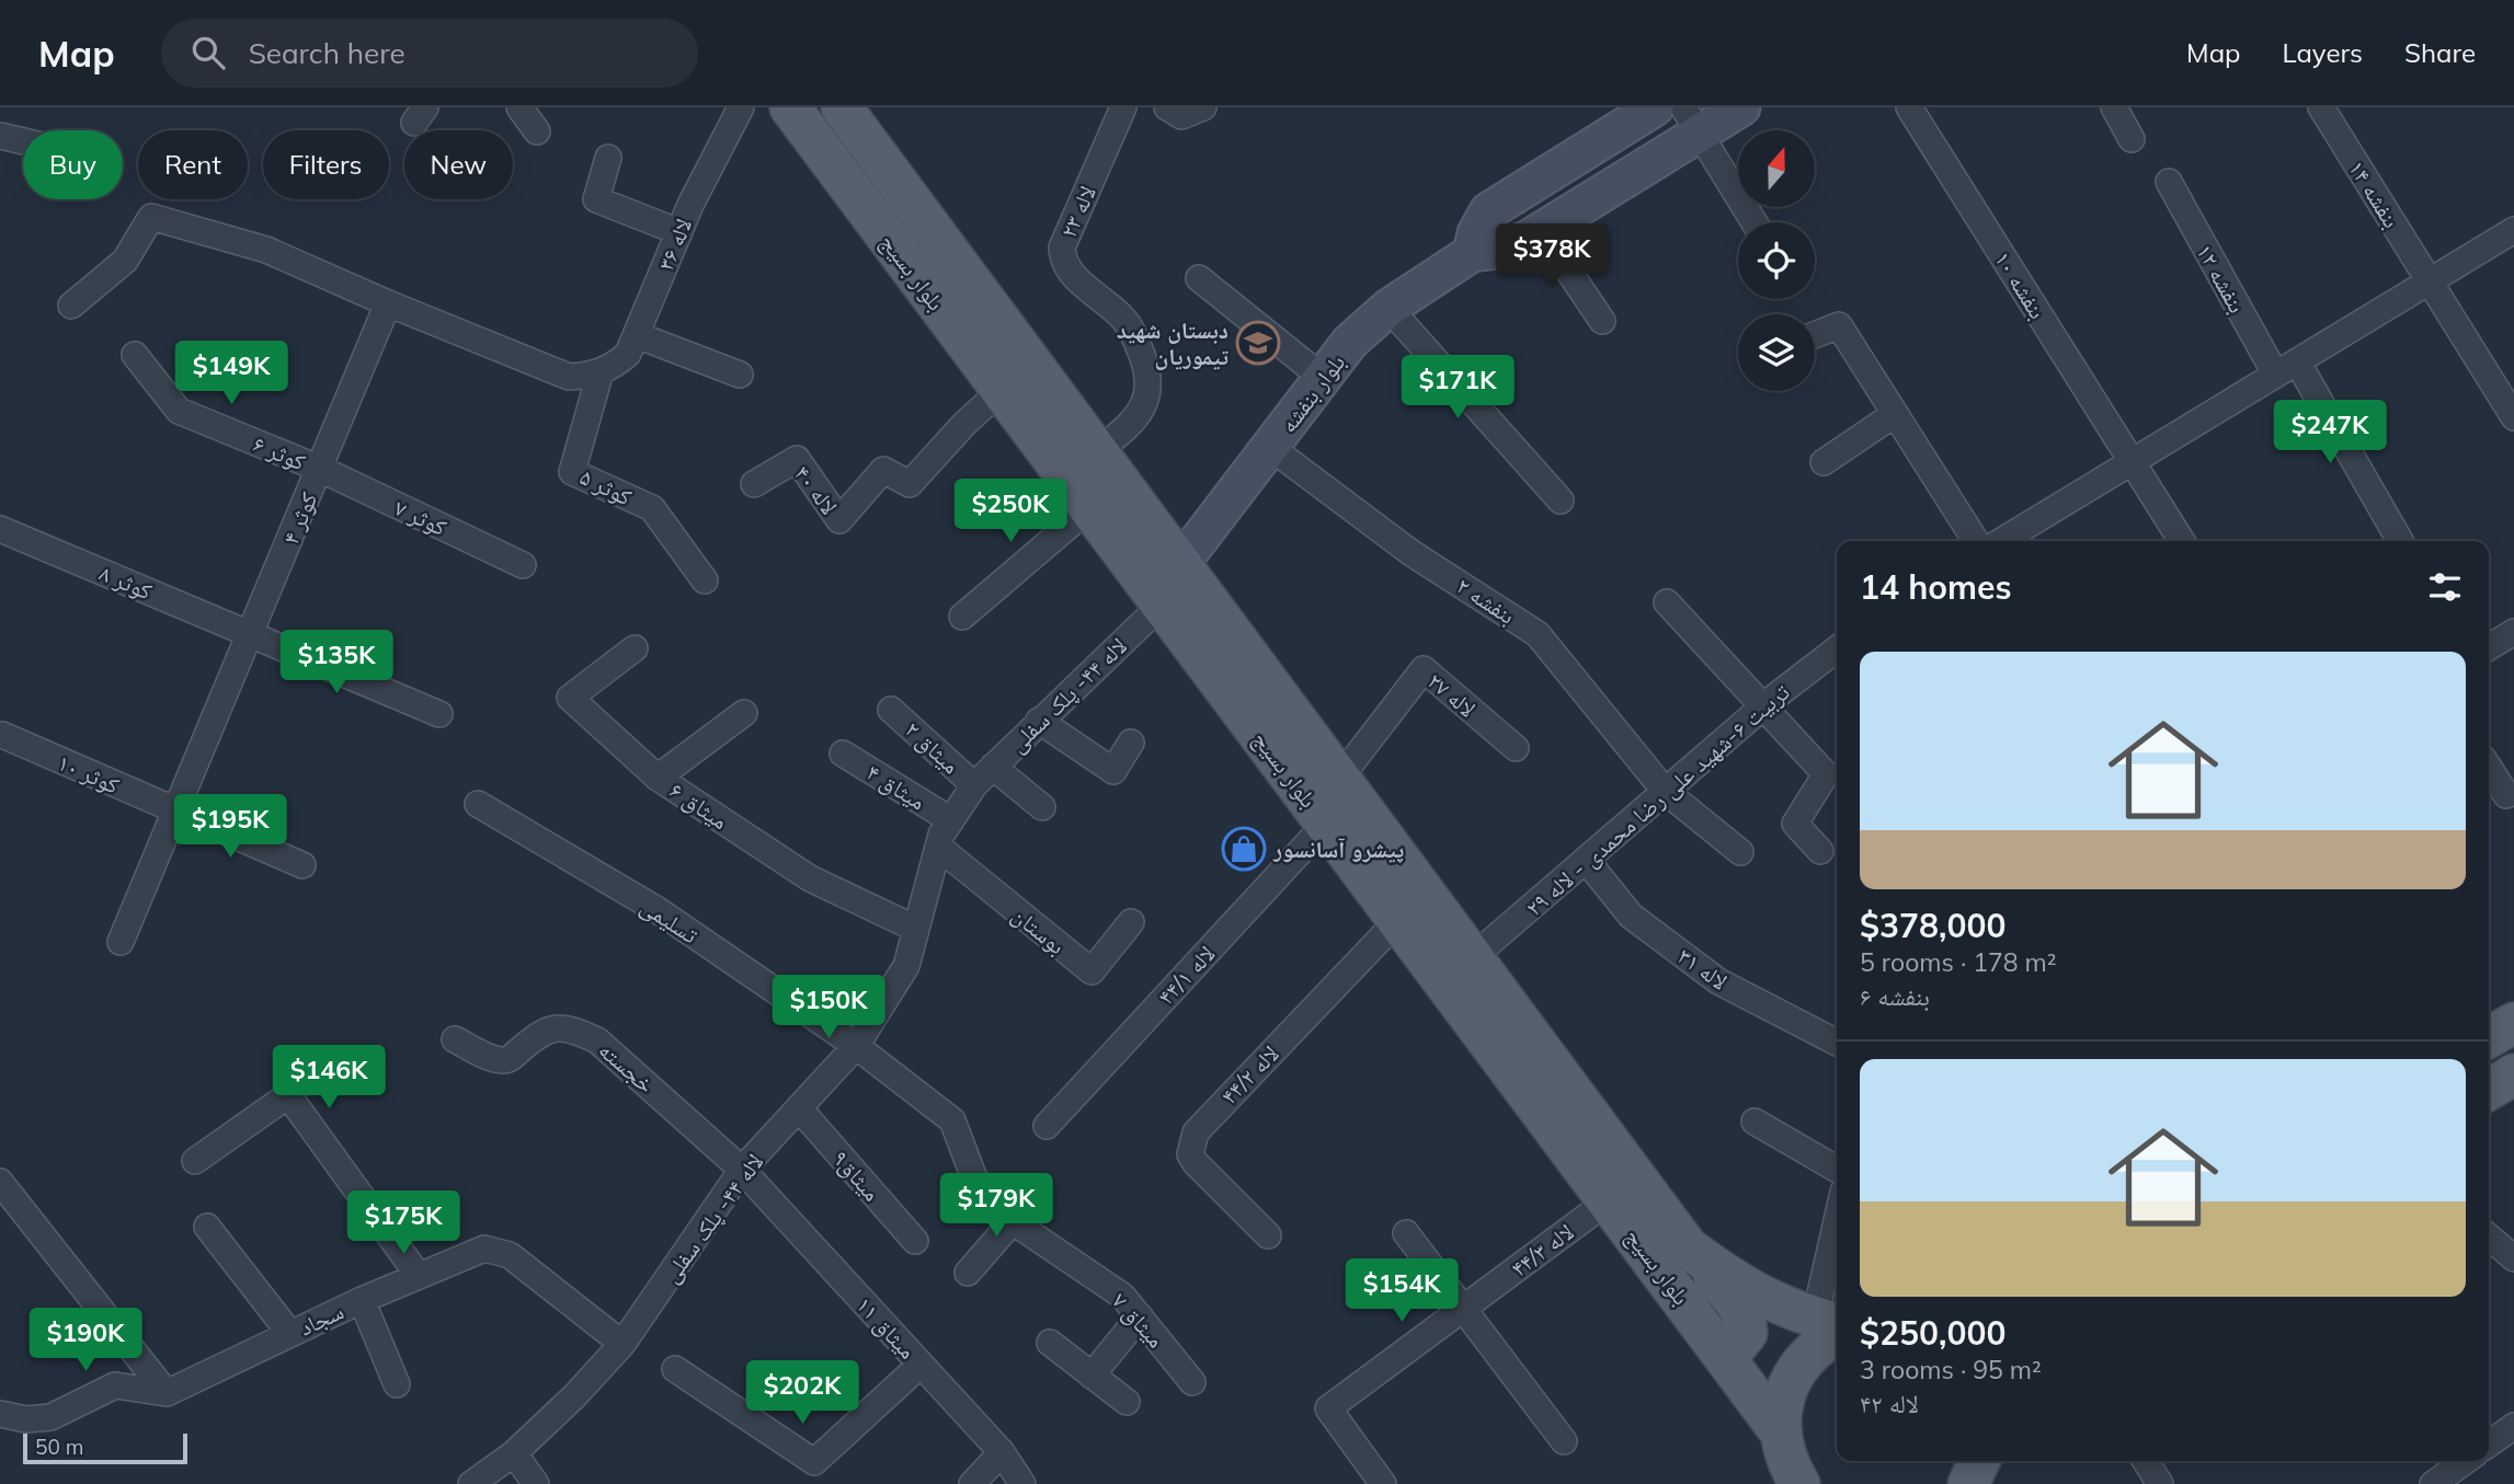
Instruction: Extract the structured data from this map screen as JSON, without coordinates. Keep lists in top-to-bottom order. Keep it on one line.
{"streets":{"main road":["بلوار بسیج","بلوار بنفشه"],"street":["بنفشه ۱۴","لاله ۲۳","لاله ۳۶","بنفشه ۱۲","بنفشه ۱۰","کوثر ۶","کوثر ۵","لاله ۴۰","کوثر ۷","کوثر ۴","کوثر ۸","بنفشه ۲","لاله ۴۴- پلک سفلی","لاله ۲۷","میثاق ۲","کوثر ۱۰","میثاق ۴","تربیت ۶-شهید علی رضا محمدی - لاله ۲۹","میثاق ۶","تسلیمی","بوستان","لاله ۳۱","لاله ۴۴/۱","خجسته","لاله ۴۴/۲","میثاق۹","لاله ۴۴/۳","سجاد","میثاق ۷","میثاق ۱۱"]},"crossings":[["لاله ۲۳","بلوار بسیج"],["لاله ۳۶","کوثر ۵"],["بلوار بسیج","بلوار بنفشه"],["بلوار بسیج","لاله ۴۰"],["بلوار بسیج","لاله ۴۴- پلک سفلی"],["بلوار بسیج","لاله ۲۷"],["بلوار بسیج","تربیت ۶-شهید علی رضا محمدی - لاله ۲۹"],["بلوار بسیج","لاله ۴۴/۱"],["بلوار بسیج","لاله ۴۴/۲"],["بلوار بسیج","لاله ۴۴/۳"],["بلوار بنفشه","بنفشه ۲"],["کوثر ۶","کوثر ۷"],["کوثر ۶","کوثر ۴"],["کوثر ۷","کوثر ۴"],["کوثر ۴","کوثر ۸"],["کوثر ۴","کوثر ۱۰"],["بنفشه ۲","تربیت ۶-شهید علی رضا محمدی - لاله ۲۹"],["لاله ۴۴- پلک سفلی","میثاق ۲"],["لاله ۴۴- پلک سفلی","میثاق ۴"],["لاله ۴۴- پلک سفلی","میثاق ۶"],["لاله ۴۴- پلک سفلی","تسلیمی"],["لاله ۴۴- پلک سفلی","بوستان"],["لاله ۴۴- پلک سفلی","خجسته"],["لاله ۴۴- پلک سفلی","میثاق۹"],["لاله ۴۴- پلک سفلی","سجاد"],["لاله ۴۴- پلک سفلی","میثاق ۷"],["لاله ۴۴- پلک سفلی","میثاق ۱۱"],["تربیت ۶-شهید علی رضا محمدی - لاله ۲۹","لاله ۳۱"],["تسلیمی","میثاق ۷"],["خجسته","میثاق ۱۱"]],"places":{"school or university":["دبستان شهید تیموریان"],"shop":["پیشرو آسانسور"]},"scale_bar":"50 m","north":"top","page":{"header":"Map","search":"Search here","nav":["Map","Layers","Share"],"chip":["Buy","Rent","Filters","New"],"price":["$378K","$149K","$171K","$247K","$250K","$135K","$195K","$150K","$146K","$179K","$175K","$154K","$190K","$202K"],"heading":"14 homes","list":[{"name":"$378,000","note":"5 rooms · 178 m² · بنفشه ۶"},{"name":"$250,000","note":"3 rooms · 95 m² · لاله ۴۲"}],"scale":"50 m"}}
